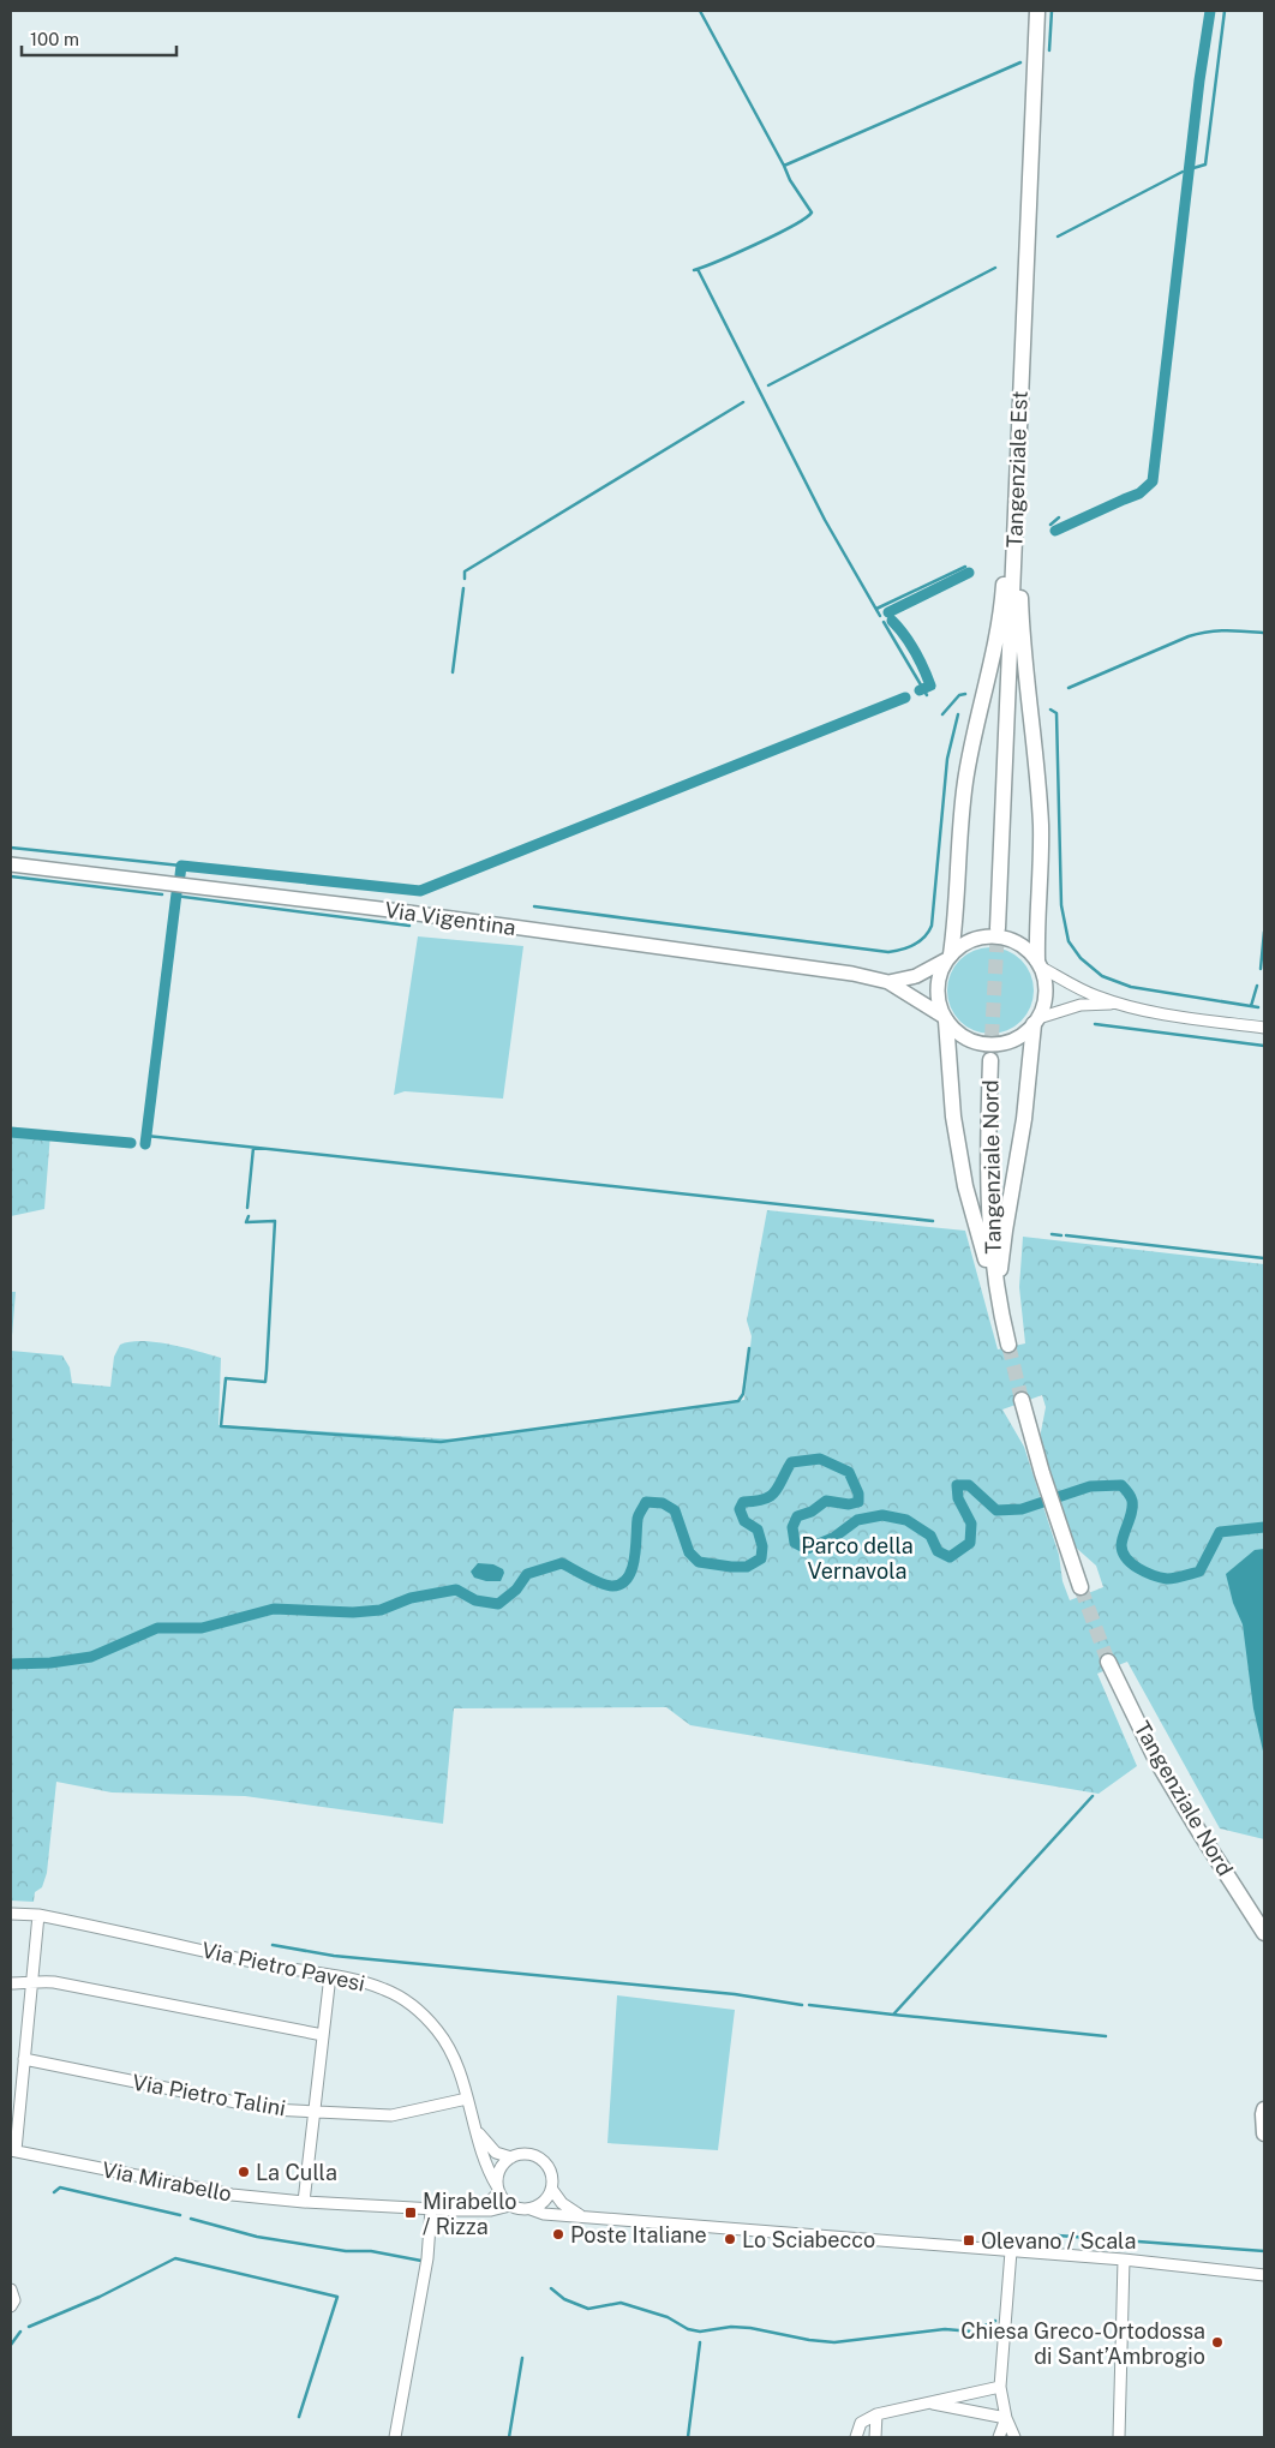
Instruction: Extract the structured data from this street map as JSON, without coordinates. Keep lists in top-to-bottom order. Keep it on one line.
{"streets":{"highway":["Tangenziale Est","Tangenziale Nord"],"main road":["Via Vigentina"],"street":["Via Pietro Pavesi","Via Pietro Talini","Via Mirabello"]},"crossings":[["Via Pietro Pavesi","Via Pietro Talini"],["Via Pietro Pavesi","Via Mirabello"]],"parks":["Parco della Vernavola"],"places":{"other":["La Culla","Poste Italiane","Lo Sciabecco","Chiesa Greco-Ortodossa di Sant’Ambrogio"],"transit":["Mirabello / Rizza","Olevano / Scala"]},"scale_bar":"100 m"}
